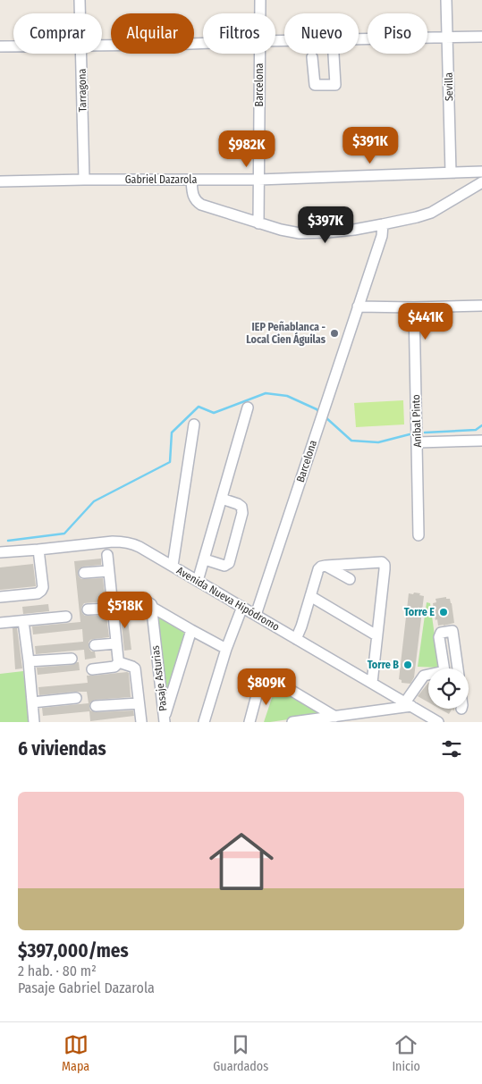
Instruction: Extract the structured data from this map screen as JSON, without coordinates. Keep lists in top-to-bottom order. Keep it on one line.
{"streets":{"street":["Barcelona","Sevilla","Tarragona","Gabriel Dazarola","Aníbal Pinto","Avenida Nueva Hipódromo","Pasaje Asturias"]},"crossings":[["Barcelona","Gabriel Dazarola"],["Barcelona","Avenida Nueva Hipódromo"],["Sevilla","Gabriel Dazarola"],["Tarragona","Gabriel Dazarola"]],"places":["IEP Peñablanca - Local Cien Águilas","Torre E","Torre B"],"page":{"chip":["Comprar","Alquilar","Filtros","Nuevo","Piso"],"price":["$391K","$982K","$397K","$441K","$518K","$809K"],"heading":"6 viviendas","list":[{"name":"$397,000/mes","note":"2 hab. · 80 m² · Pasaje Gabriel Dazarola"}],"tabs":["Mapa","Guardados","Inicio"]}}
